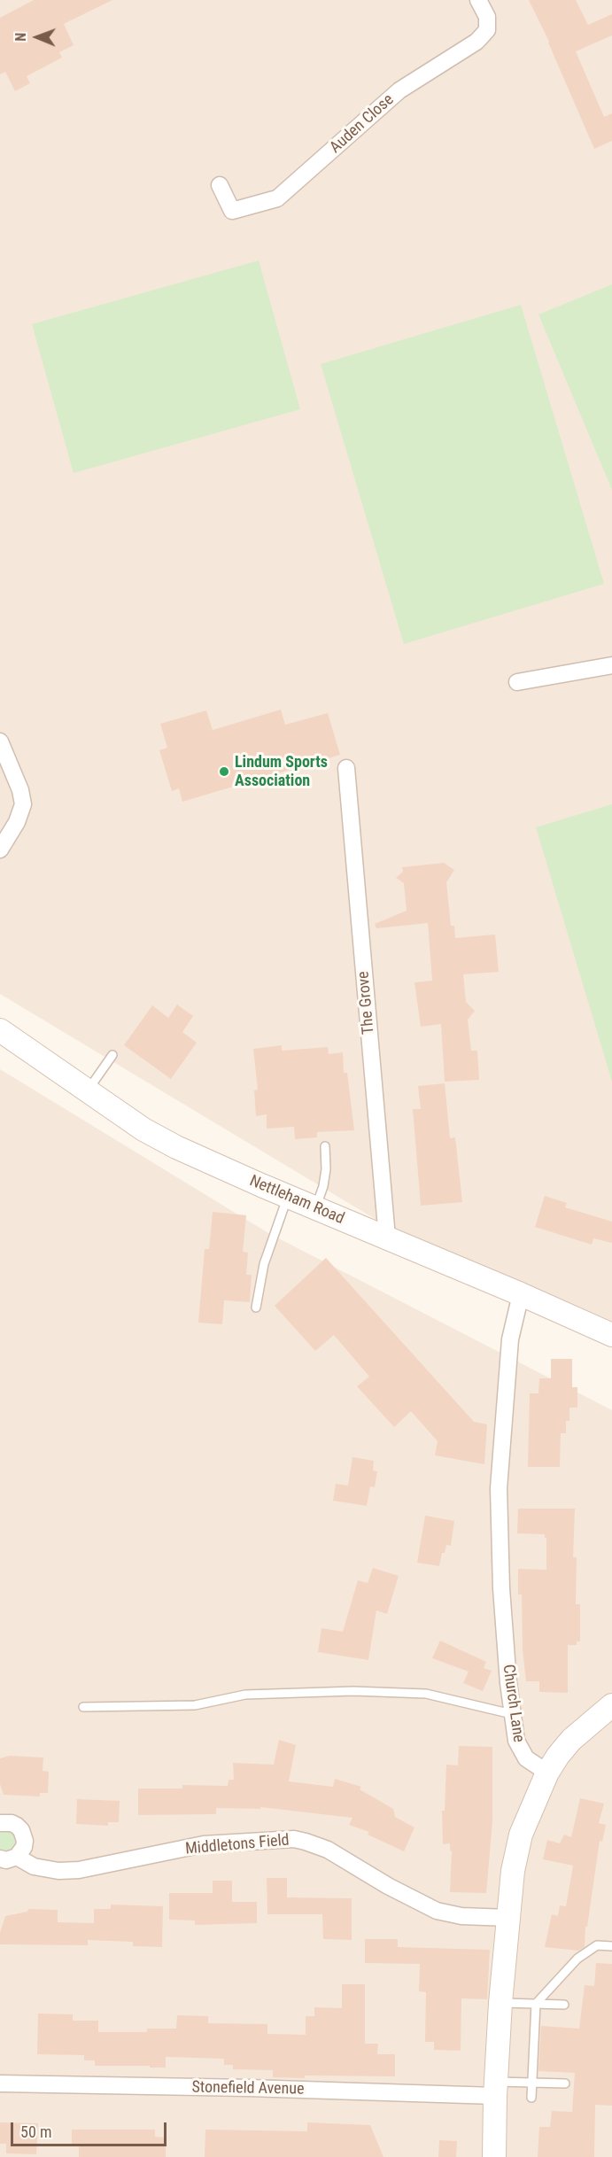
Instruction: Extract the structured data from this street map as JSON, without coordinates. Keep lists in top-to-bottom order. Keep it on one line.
{"streets":{"street":["Auden Close","The Grove","Nettleham Road","Church Lane","Middletons Field","Stonefield Avenue"]},"crossings":[["The Grove","Nettleham Road"],["Nettleham Road","Church Lane"]],"places":["Lindum Sports Association"],"scale_bar":"50 m","north":"left"}
